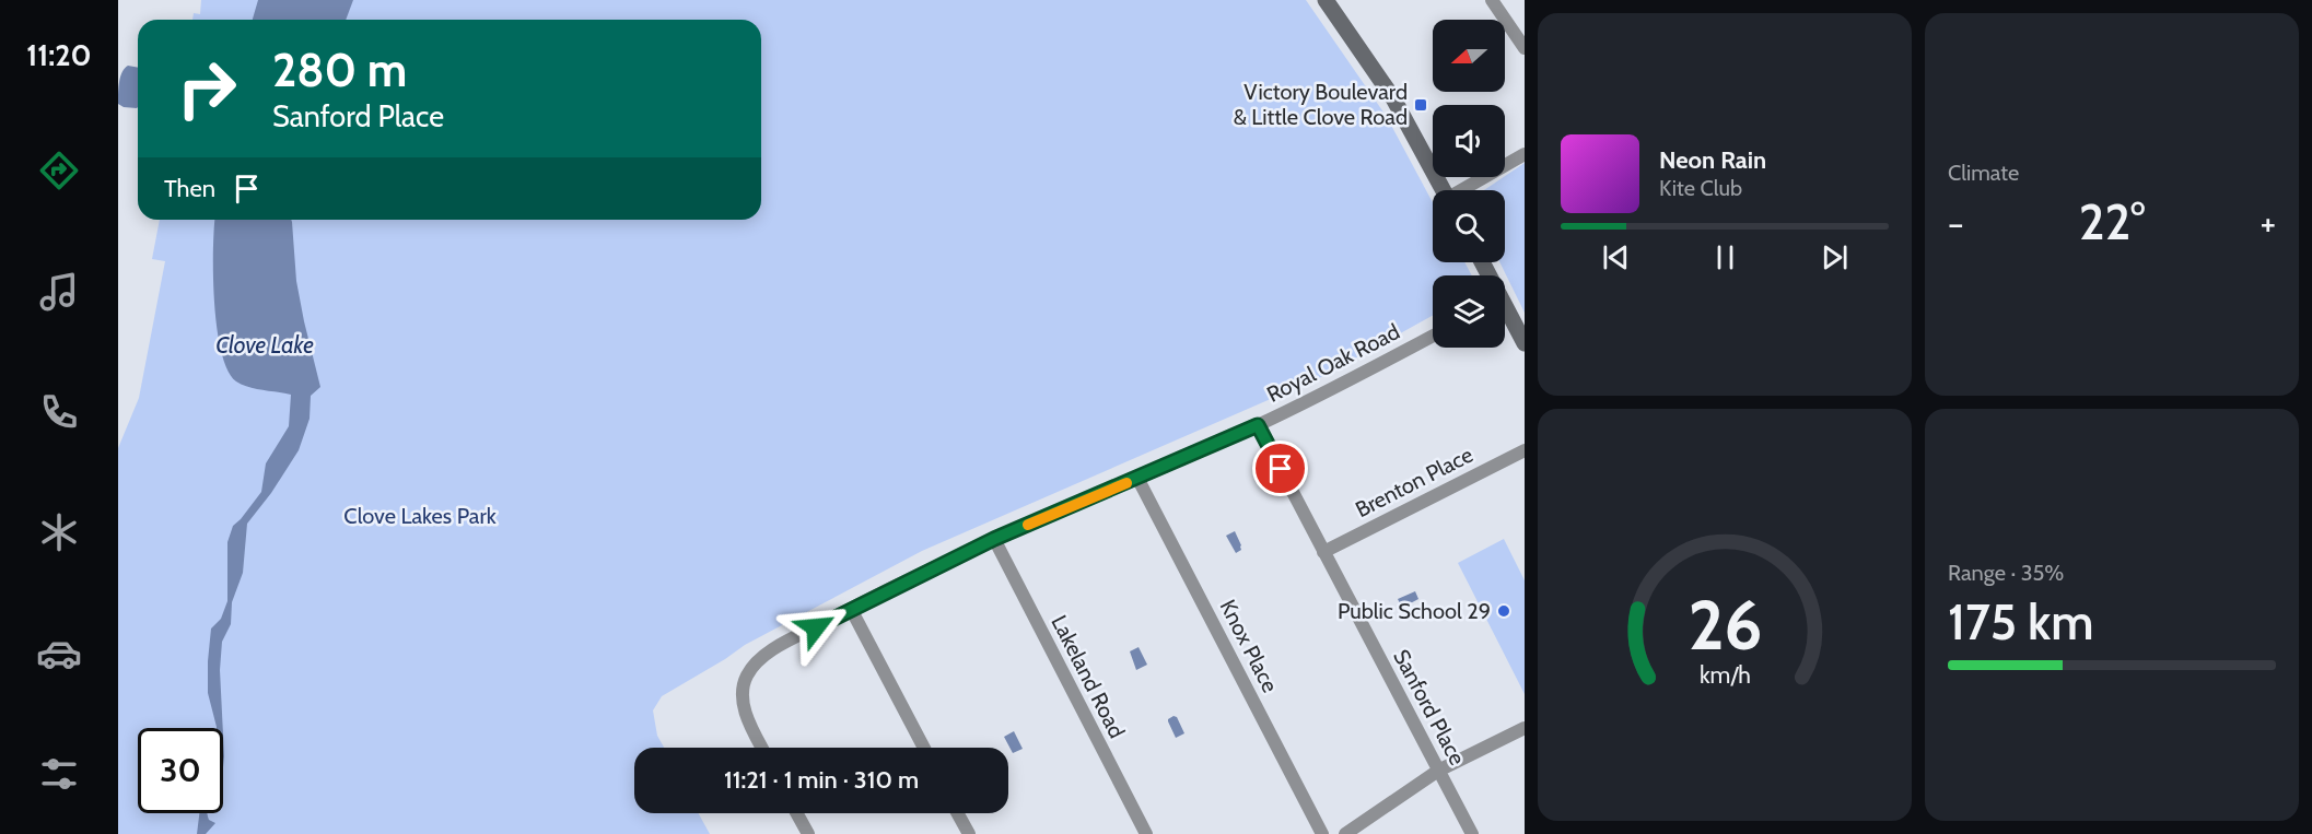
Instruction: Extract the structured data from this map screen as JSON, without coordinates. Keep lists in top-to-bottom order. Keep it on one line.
{"streets":{"street":["Royal Oak Road","Brenton Place","Knox Place","Lakeland Road","Sanford Place"]},"crossings":[["Royal Oak Road","Knox Place"],["Royal Oak Road","Lakeland Road"],["Royal Oak Road","Sanford Place"],["Brenton Place","Sanford Place"]],"water":["Clove Lake"],"parks":["Clove Lakes Park"],"places":{"transit":["Victory Boulevard & Little Clove Road"],"other":["Public School 29"]},"north":"left","page":{"tabs":"11:20","tile":["Climate",["Range · 35%","175 km"]],"turn":["280 m","Sanford Place"],"song":["Neon Rain","Kite Club"],"then":"Then","heat":["−","22°","+"],"limit":"30","trip":"11:21 · 1 min · 310 m","gauge":["26","km/h"]}}
